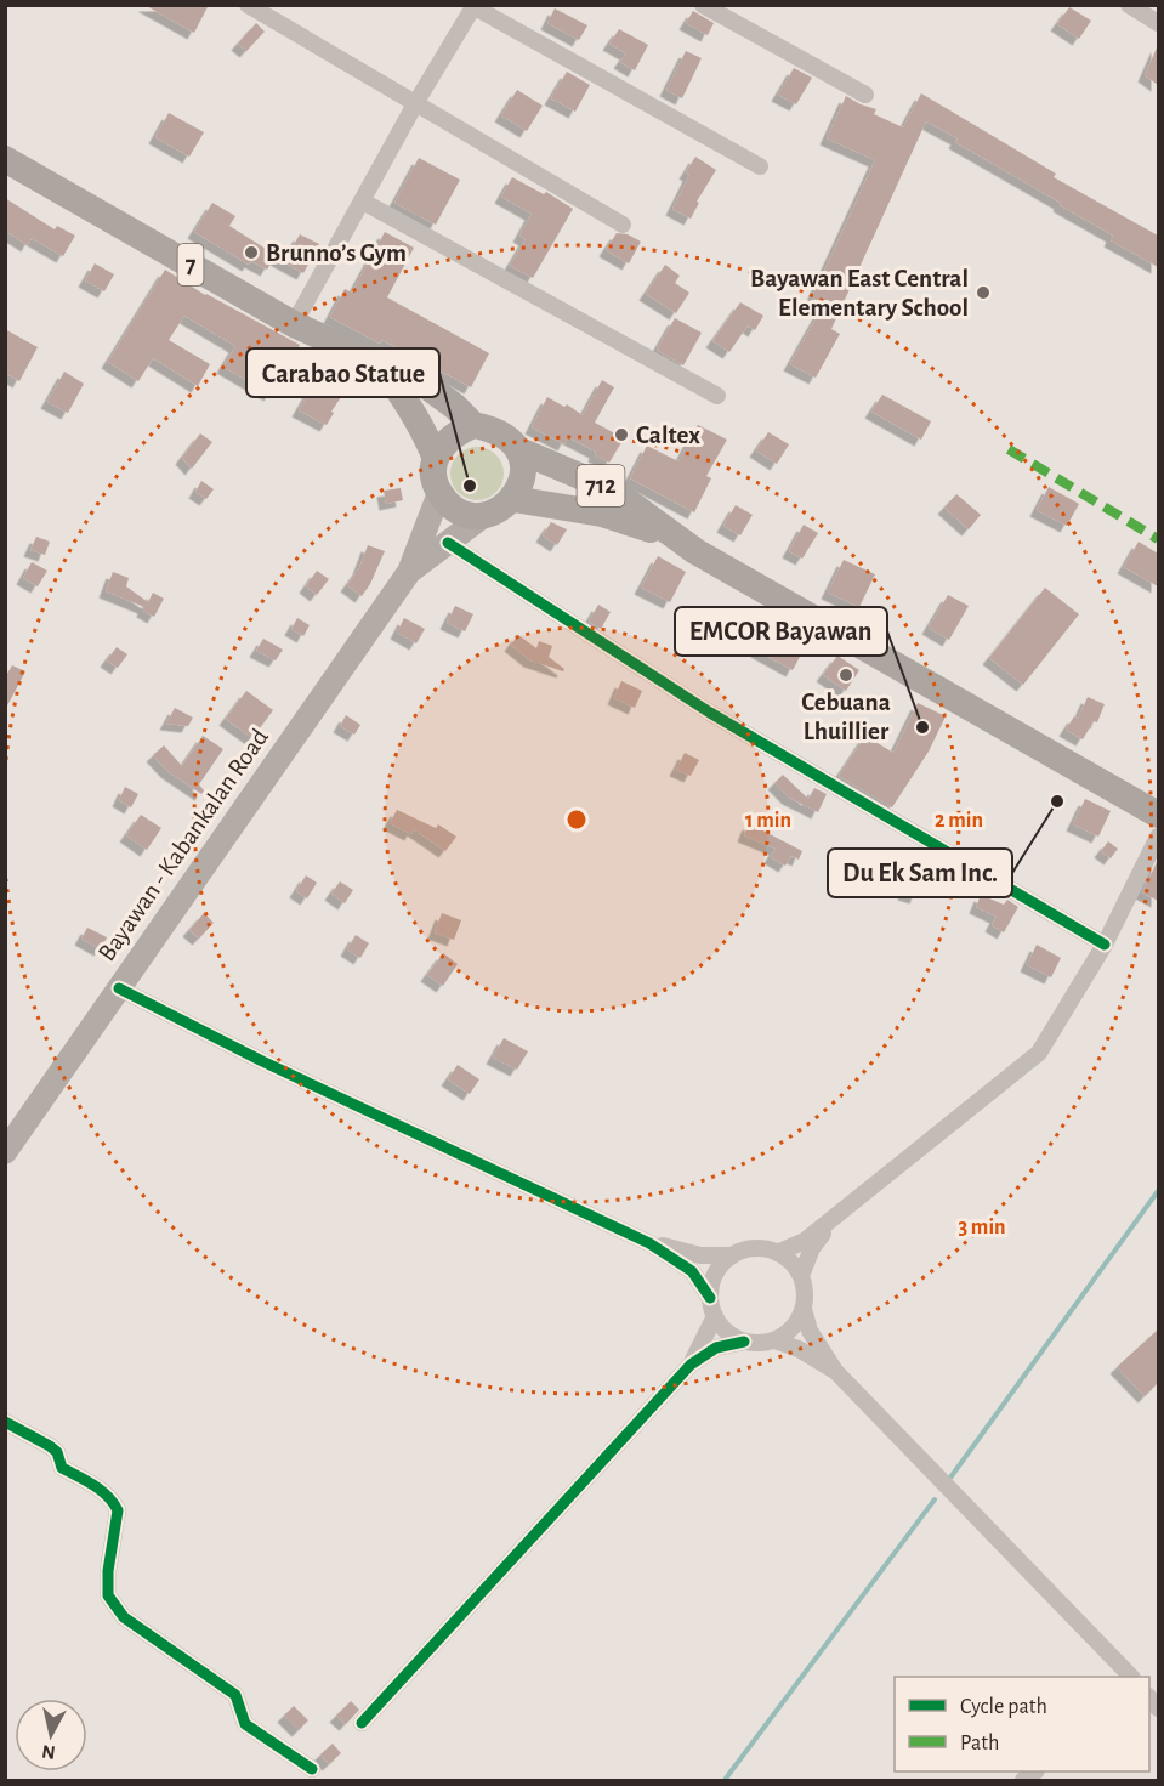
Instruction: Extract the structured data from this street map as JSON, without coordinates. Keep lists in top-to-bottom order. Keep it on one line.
{"streets":{"highway":["7","712"],"main road":["Bayawan - Kabankalan Road"]},"crossings":[["7","712"],["7","Bayawan - Kabankalan Road"],["712","Bayawan - Kabankalan Road"]],"places":["Brunno’s Gym","Bayawan East Central Elementary School","Caltex","Carabao Statue","Cebuana Lhuillier","EMCOR Bayawan","Du Ek Sam Inc."],"legend":["Cycle path","Path"],"north":"bottom","rings":["1 min","2 min","3 min"]}
